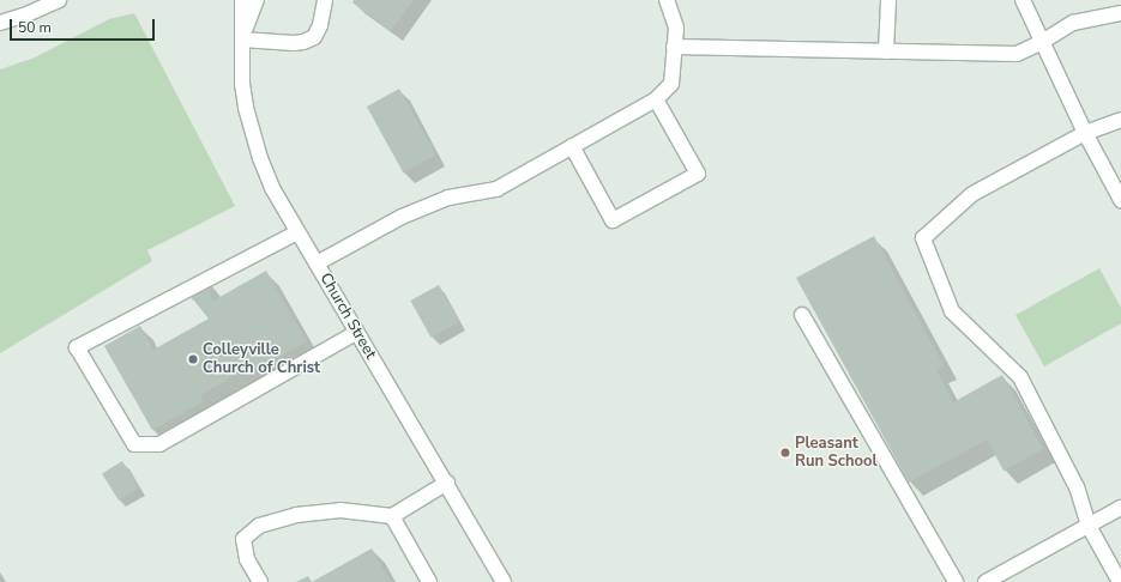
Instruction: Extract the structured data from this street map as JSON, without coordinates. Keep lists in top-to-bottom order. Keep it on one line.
{"streets":{"street":["Church Street"]},"places":["Colleyville Church of Christ","Pleasant Run School"],"scale_bar":"50 m"}
